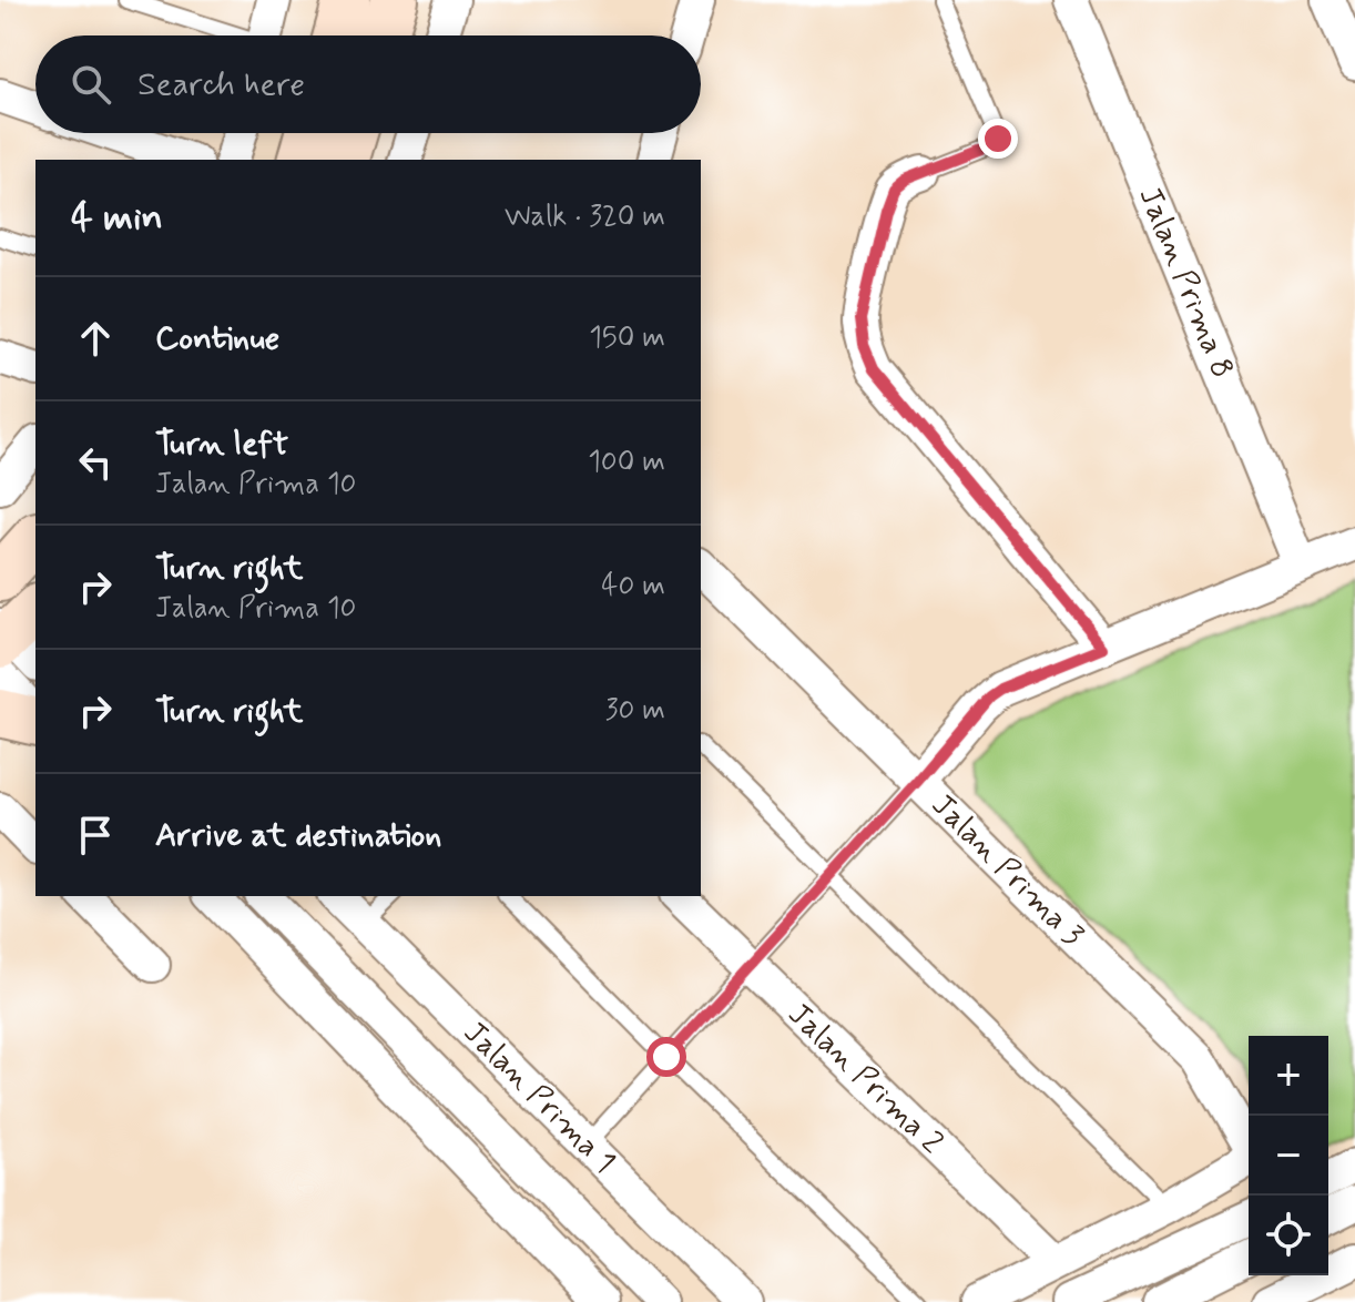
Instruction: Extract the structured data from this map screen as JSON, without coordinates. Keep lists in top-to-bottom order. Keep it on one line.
{"streets":{"street":["Jalan Prima 8","Jalan Prima 3","Jalan Prima 2","Jalan Prima 1"]},"page":{"search":"Search here","heading":["4 min","Walk · 320 m"],"list":[["Continue","150 m"],["Turn left","Jalan Prima 10","100 m"],["Turn right","Jalan Prima 10","40 m"],["Turn right","30 m"],"Arrive at destination"],"map_buttons":["+","−"]}}
